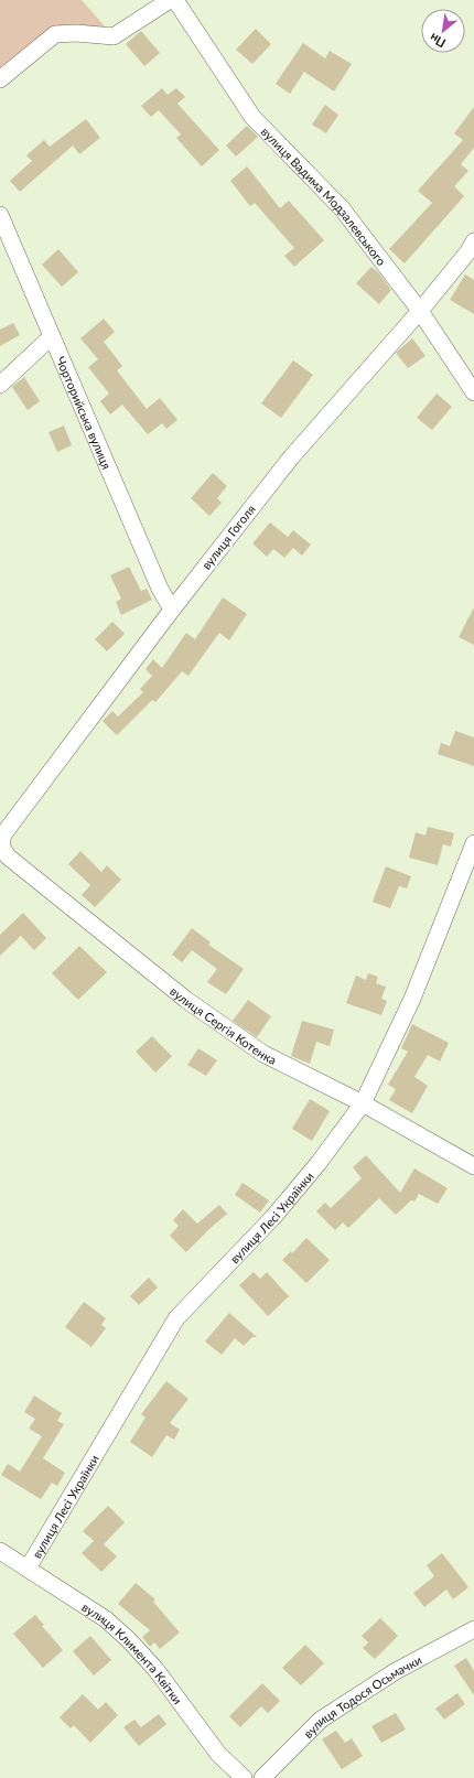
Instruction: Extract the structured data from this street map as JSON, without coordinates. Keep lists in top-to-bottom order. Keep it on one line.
{"streets":{"street":["вулиця Вадима Модзалевського","Чорторийська вулиця","вулиця Гоголя","вулиця Сергія Котенка","вулиця Лесі Українки","вулиця Климента Квітки","вулиця Тодося Осьмачки"]},"crossings":[["вулиця Вадима Модзалевського","вулиця Гоголя"],["Чорторийська вулиця","вулиця Гоголя"],["вулиця Гоголя","вулиця Сергія Котенка"],["вулиця Сергія Котенка","вулиця Лесі Українки"],["вулиця Лесі Українки","вулиця Климента Квітки"]],"north":"bottom left"}
